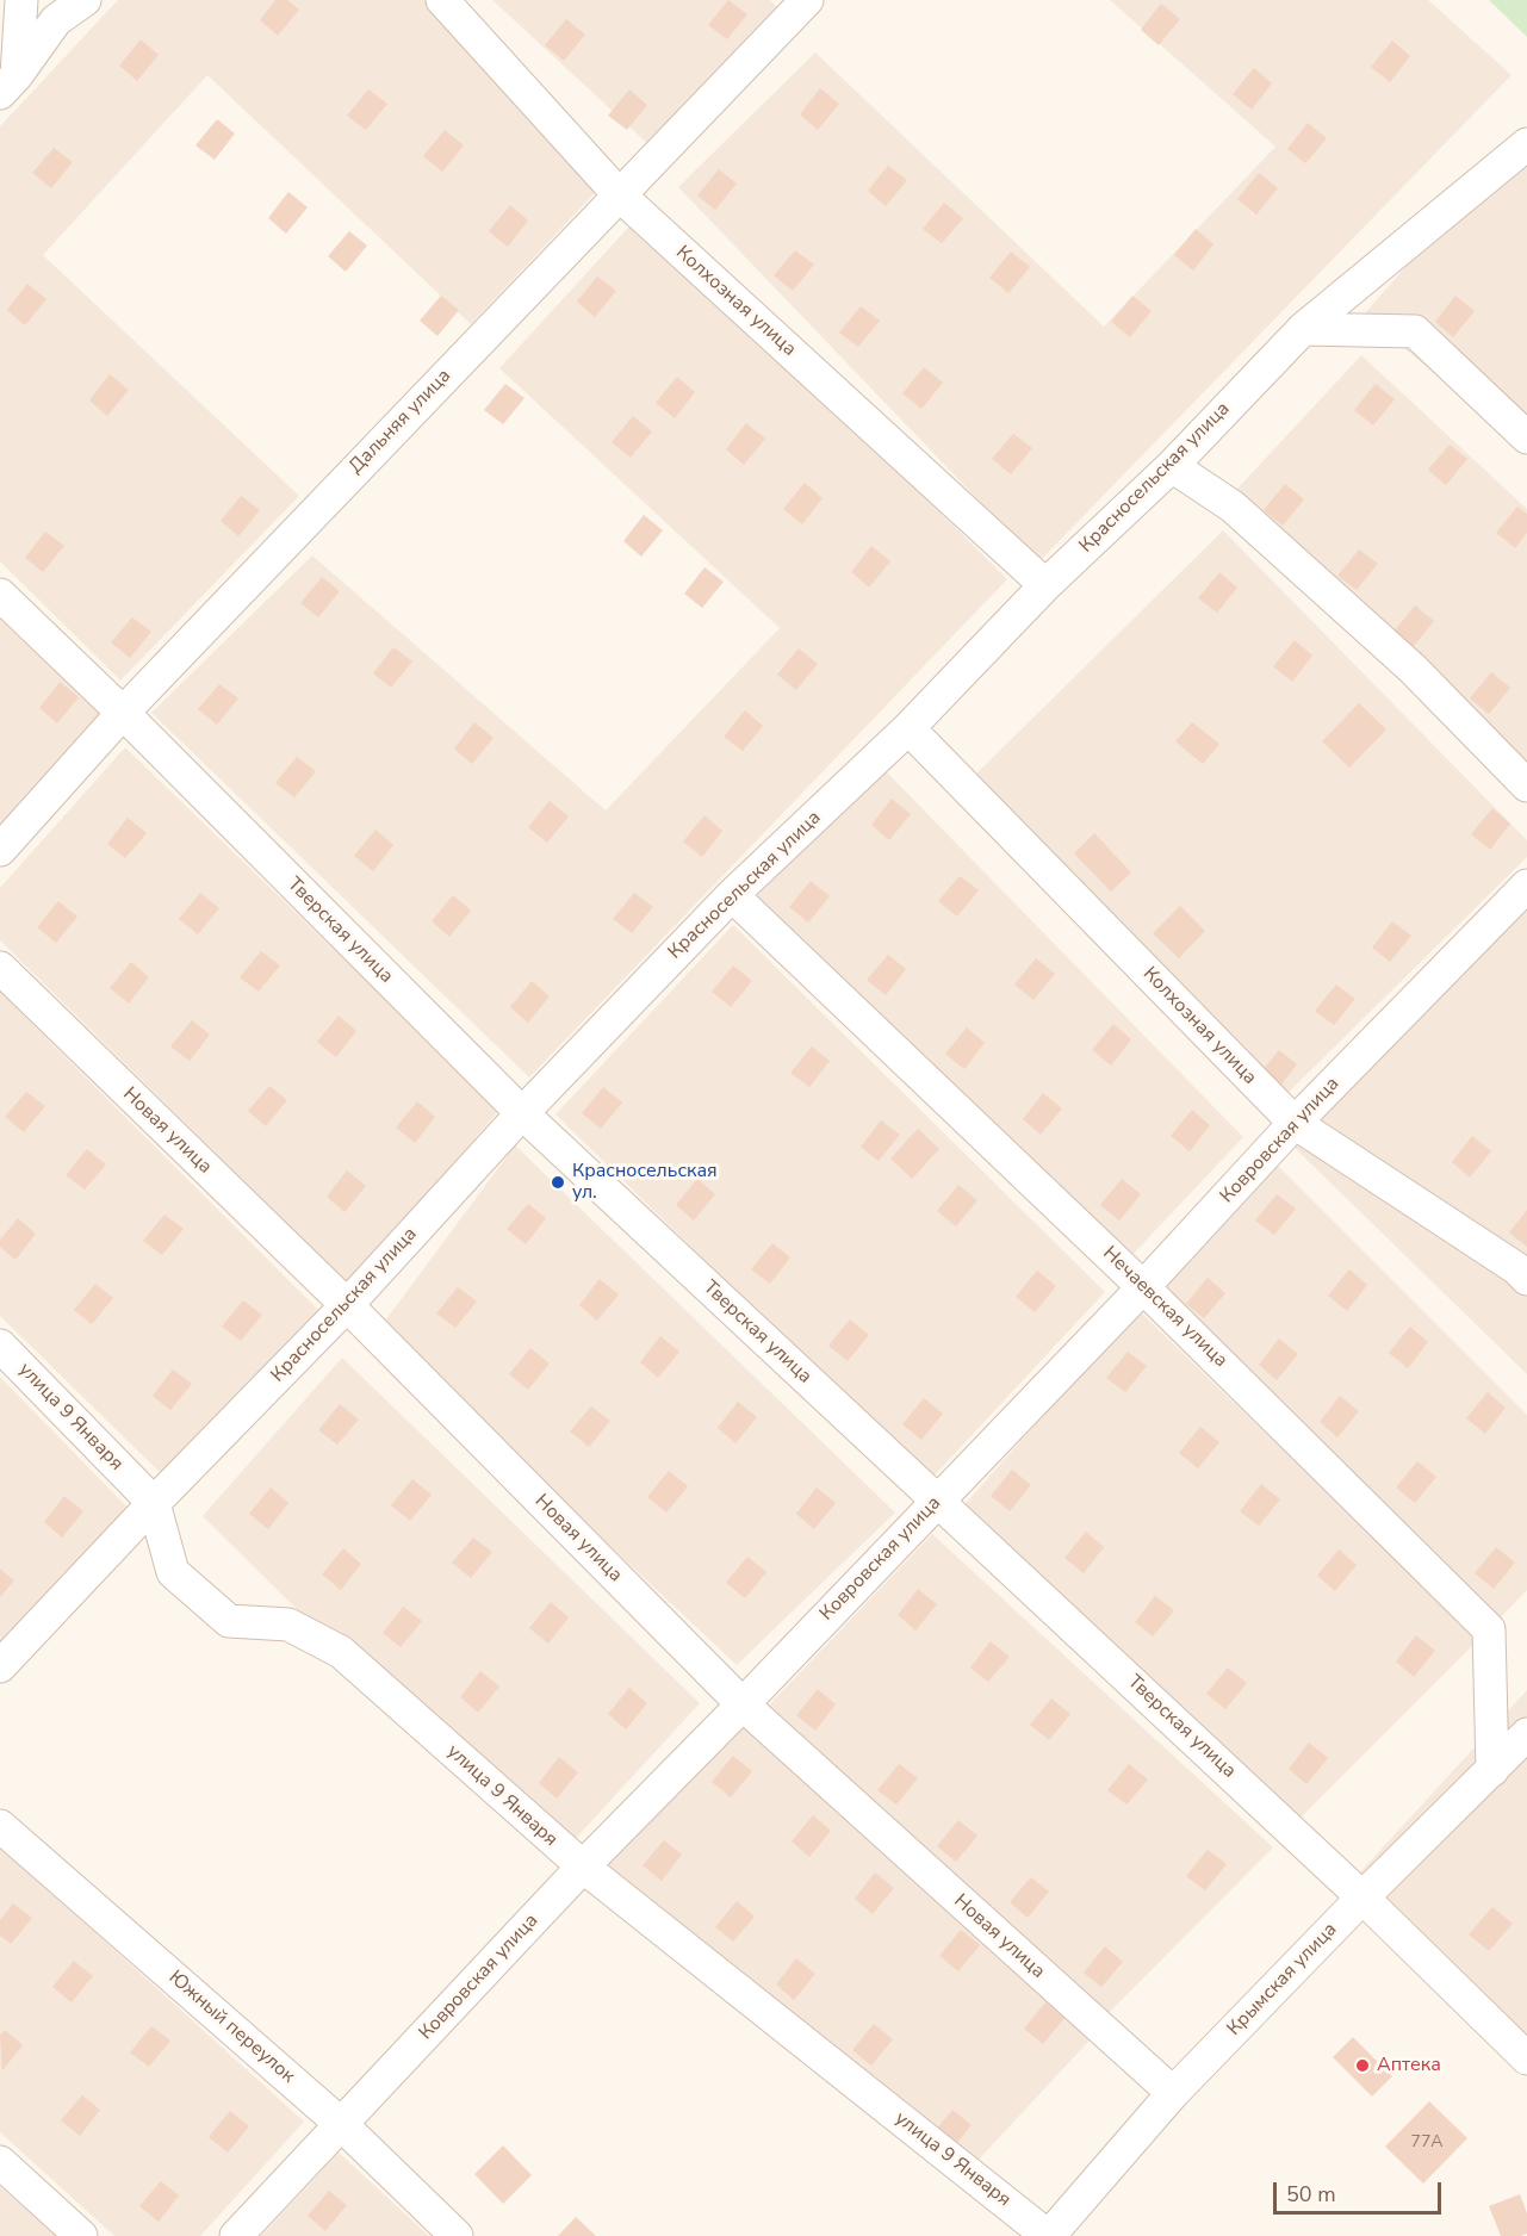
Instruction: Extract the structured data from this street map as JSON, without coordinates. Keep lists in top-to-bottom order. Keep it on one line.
{"streets":{"street":["Колхозная улица","Дальняя улица","Красносельская улица","Тверская улица","Новая улица","Ковровская улица","Нечаевская улица","улица 9 Января","Крымская улица","Южный переулок"]},"crossings":[["Колхозная улица","Дальняя улица"],["Колхозная улица","Красносельская улица"],["Колхозная улица","Ковровская улица"],["Дальняя улица","Тверская улица"],["Красносельская улица","Тверская улица"],["Красносельская улица","Новая улица"],["Красносельская улица","Нечаевская улица"],["Красносельская улица","улица 9 Января"],["Тверская улица","Ковровская улица"],["Тверская улица","Крымская улица"],["Новая улица","Ковровская улица"],["Новая улица","Крымская улица"],["Ковровская улица","Нечаевская улица"],["Ковровская улица","улица 9 Января"],["Ковровская улица","Южный переулок"],["Нечаевская улица","Крымская улица"],["улица 9 Января","Крымская улица"]],"places":["Красносельская ул.","Аптека"],"house_numbers":["77А"],"scale_bar":"50 m"}
